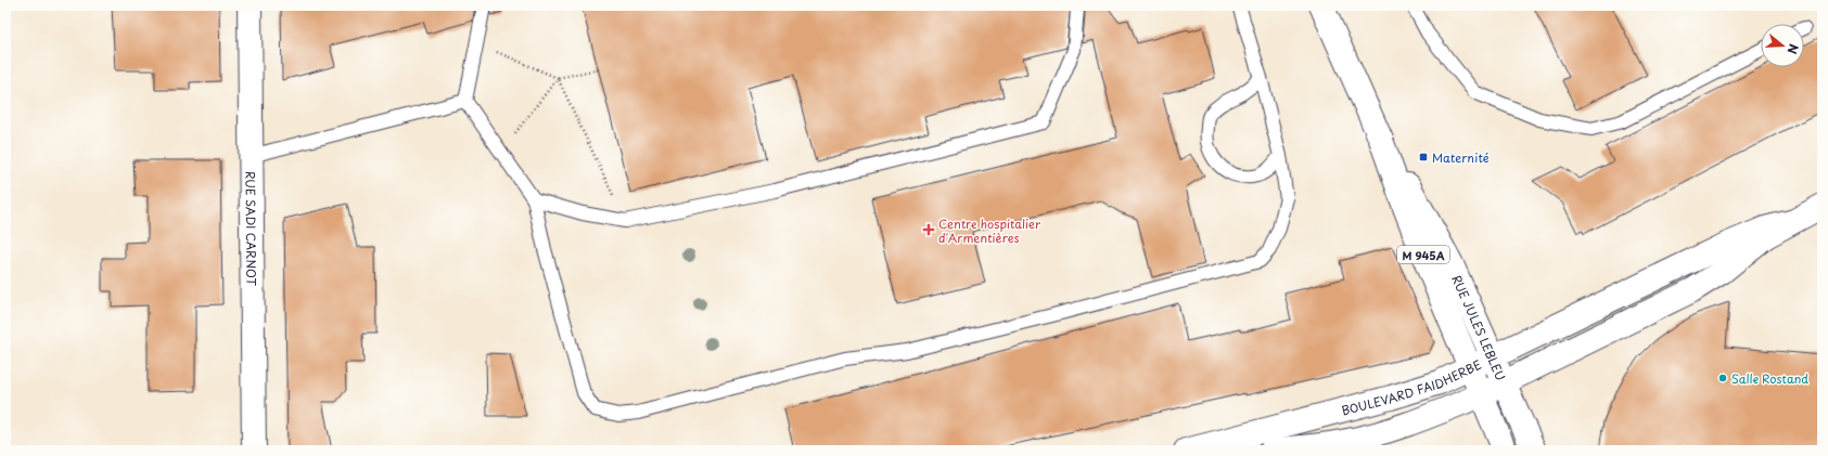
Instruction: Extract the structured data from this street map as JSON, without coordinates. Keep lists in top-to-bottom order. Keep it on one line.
{"streets":{"street":["RUE SADI CARNOT","M 945A","RUE JULES LEBLEU","BOULEVARD FAIDHERBE"]},"crossings":[["RUE JULES LEBLEU","BOULEVARD FAIDHERBE"]],"places":{"transit":["Maternité"],"health":["Centre hospitalier d'Armentières"],"other":["Salle Rostand"]},"north":"right"}
